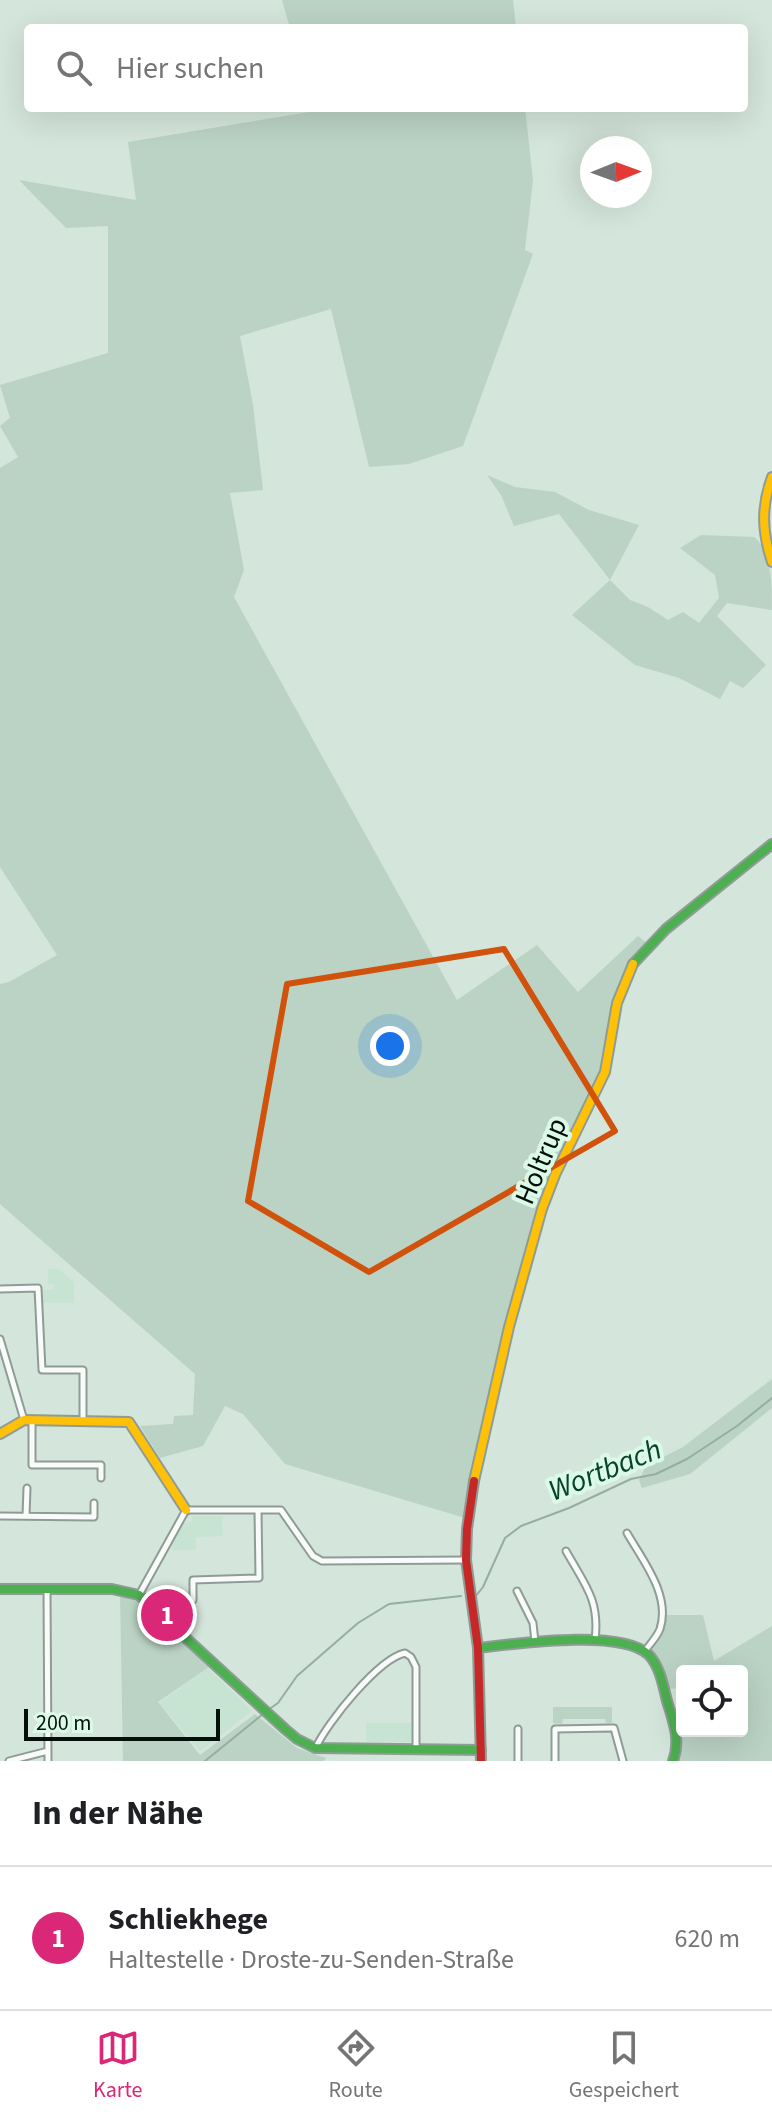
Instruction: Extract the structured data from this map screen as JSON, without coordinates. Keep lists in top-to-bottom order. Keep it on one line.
{"streets":{"street":["Holtrup"]},"water":["Wortbach"],"scale_bar":"200 m","north":"right","page":{"search":"Hier suchen","pins":"1","scale":"200 m","heading":"In der Nähe","list":[{"mark":"1","name":"Schliekhege","note":"Haltestelle · Droste-zu-Senden-Straße","value":"620 m"}],"nav":["Karte","Route","Gespeichert"]}}
